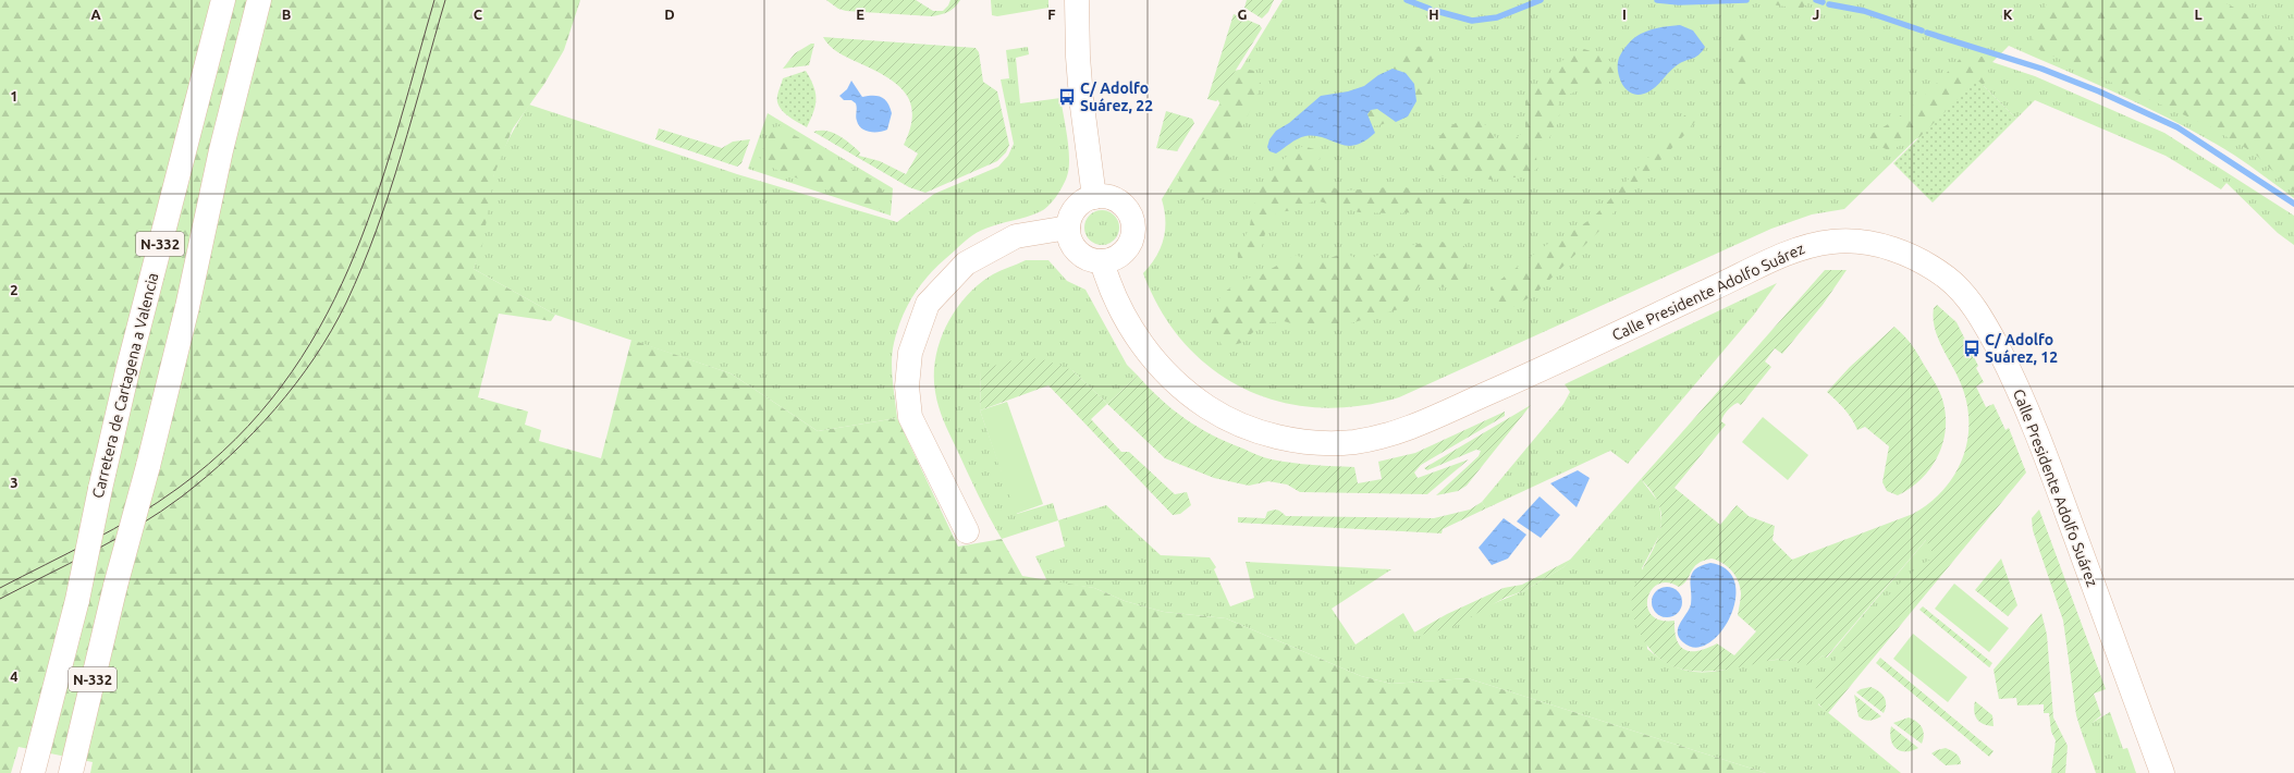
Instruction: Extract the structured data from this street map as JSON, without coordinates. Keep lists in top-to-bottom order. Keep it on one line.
{"streets":{"main road":["N-332","Calle Presidente Adolfo Suárez","Carretera de Cartagena a Valencia"]},"places":{"bus stop":["C/ Adolfo Suárez, 22","C/ Adolfo Suárez, 12"]},"grid":{"columns":["A","B","C","D","E","F","G","H","I","J","K","L"],"rows":["1","2","3","4"]}}
